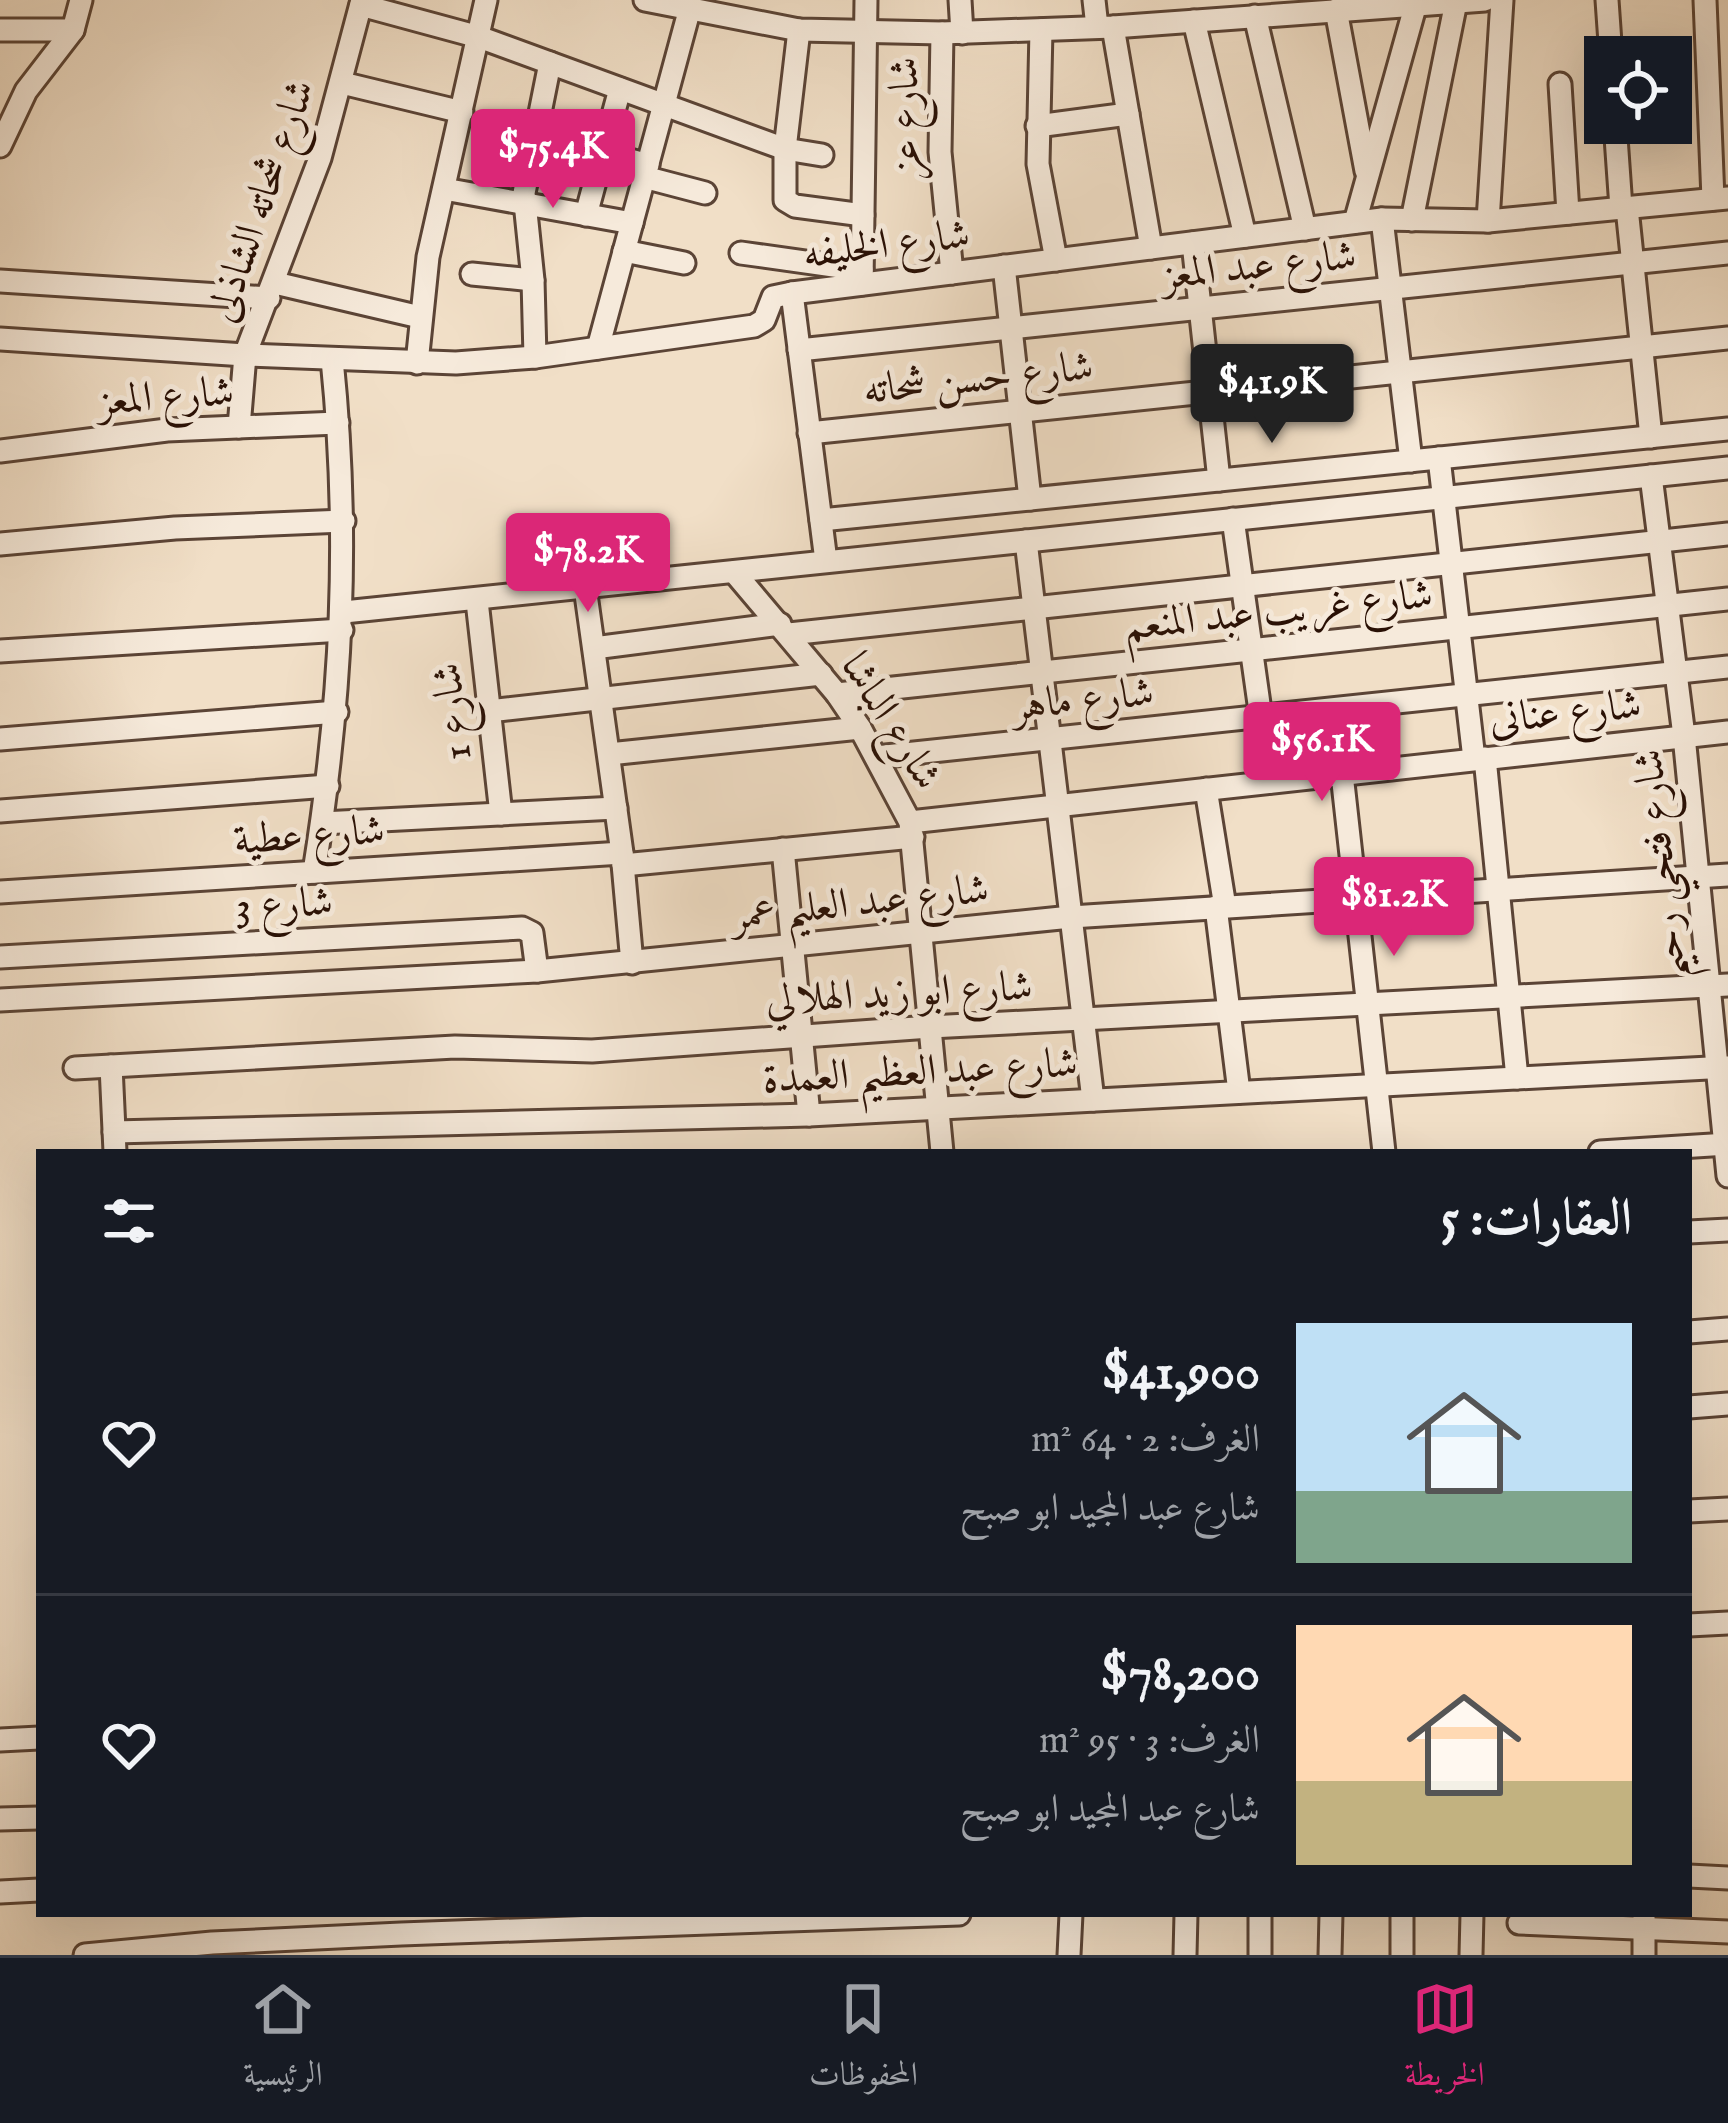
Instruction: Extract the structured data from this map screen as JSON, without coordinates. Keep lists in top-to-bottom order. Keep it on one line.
{"streets":{"street":["شارع عز","شارع شحاته الشاذلى","شارع الخليفه","شارع عبد المعز","شارع حسن شحاته","شارع المعز","شارع غريب عبد المنعم","شارع ماهر","شارع عنانى","شارع 1","شارع الباشا","شارع عطية","شارع فتحي رحيم","شارع عبد العليم عمر","شارع 3","شارع ابو زيد الهلالي","شارع عبد العظيم العمدة"]},"crossings":[["شارع عز","شارع الخليفه"],["شارع شحاته الشاذلى","شارع الخليفه"],["شارع شحاته الشاذلى","شارع المعز"],["شارع غريب عبد المنعم","شارع الباشا"],["شارع غريب عبد المنعم","شارع فتحي رحيم"],["شارع ماهر","شارع الباشا"],["شارع ماهر","شارع فتحي رحيم"],["شارع عنانى","شارع الباشا"],["شارع عنانى","شارع عطية"],["شارع عنانى","شارع فتحي رحيم"],["شارع الباشا","شارع عبد العليم عمر"],["شارع الباشا","شارع ابو زيد الهلالي"],["شارع الباشا","شارع عبد العظيم العمدة"],["شارع فتحي رحيم","شارع عبد العليم عمر"],["شارع فتحي رحيم","شارع ابو زيد الهلالي"],["شارع فتحي رحيم","شارع عبد العظيم العمدة"],["شارع عبد العليم عمر","شارع 3"]],"page":{"price":["$75.4K","$41.9K","$78.2K","$56.1K","$81.2K"],"heading":"العقارات: 5","list":[{"name":"$41,900","note":"الغرف: 2 · 64 m² · شارع عبد المجيد ابو صبح"},{"name":"$78,200","note":"الغرف: 3 · 95 m² · شارع عبد المجيد ابو صبح"}],"tabs":["الخريطة","المحفوظات","الرئيسية"]}}
